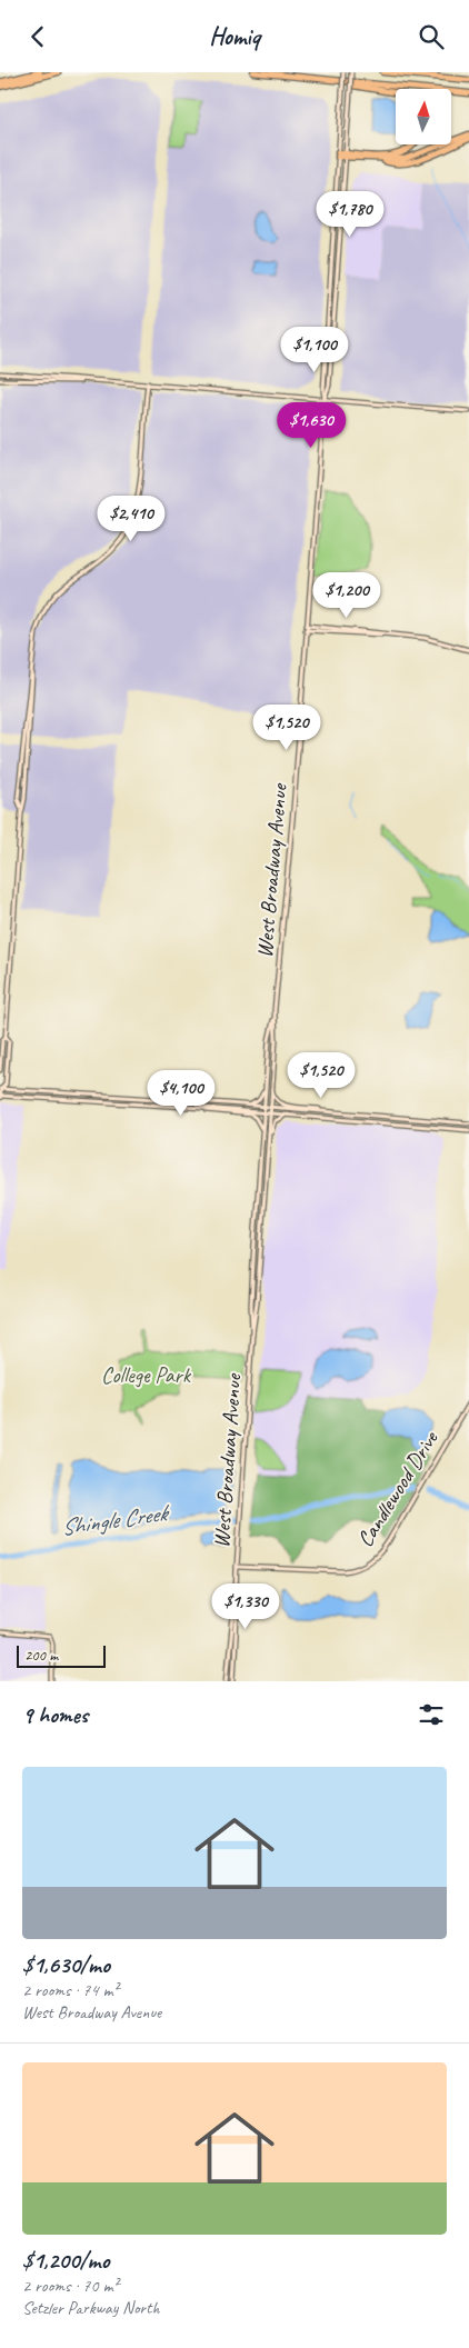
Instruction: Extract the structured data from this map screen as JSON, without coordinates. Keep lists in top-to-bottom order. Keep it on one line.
{"streets":{"main road":["West Broadway Avenue","Candlewood Drive"]},"crossings":[["West Broadway Avenue","Candlewood Drive"]],"water":["Shingle Creek"],"parks":["College Park"],"scale_bar":"200 m","north":"top","page":{"header":"Homiq","price":["$1,780","$1,100","$1,630","$2,410","$1,200","$1,520","$1,520","$4,100","$1,330"],"scale":"200 m","heading":"9 homes","list":[{"name":"$1,630/mo","note":"2 rooms · 74 m² · West Broadway Avenue"},{"name":"$1,200/mo","note":"2 rooms · 70 m² · Setzler Parkway North"}]}}
